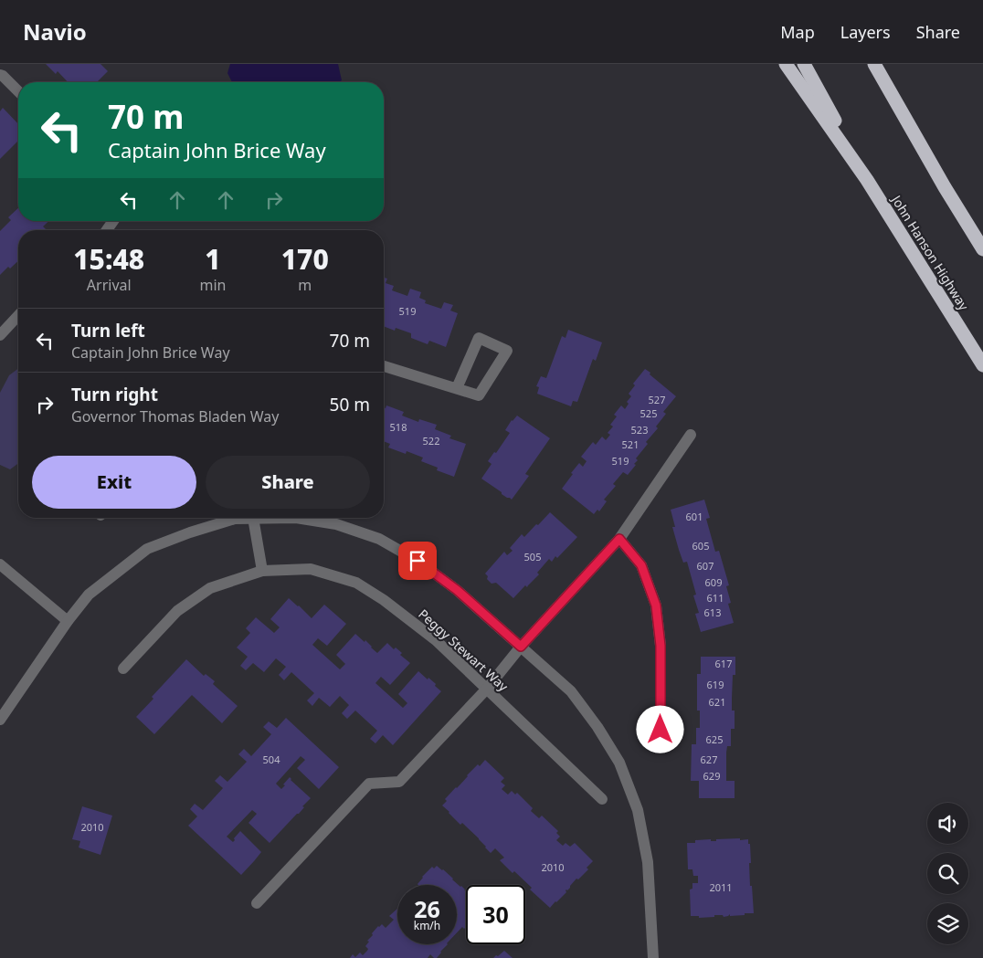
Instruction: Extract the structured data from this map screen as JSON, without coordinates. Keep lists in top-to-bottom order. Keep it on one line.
{"streets":{"highway":["John Hanson Highway"],"street":["Peggy Stewart Way"]},"house_numbers":["519","527","525","518","523","522","521","519","601","605","505","607","609","611","613","617","619","621","625","504","627","629","2010","2010","2011"],"page":{"header":"Navio","nav":["Map","Layers","Share"],"turn":["70 m","Captain John Brice Way"],"eta":["15:48","Arrival","1","min","170","m"],"list":[{"name":"Turn left","note":"Captain John Brice Way","value":"70 m"},{"name":"Turn right","note":"Governor Thomas Bladen Way","value":"50 m"}],"buttons":["Exit","Share"],"speed":"26 km/h","limit":"30"}}
